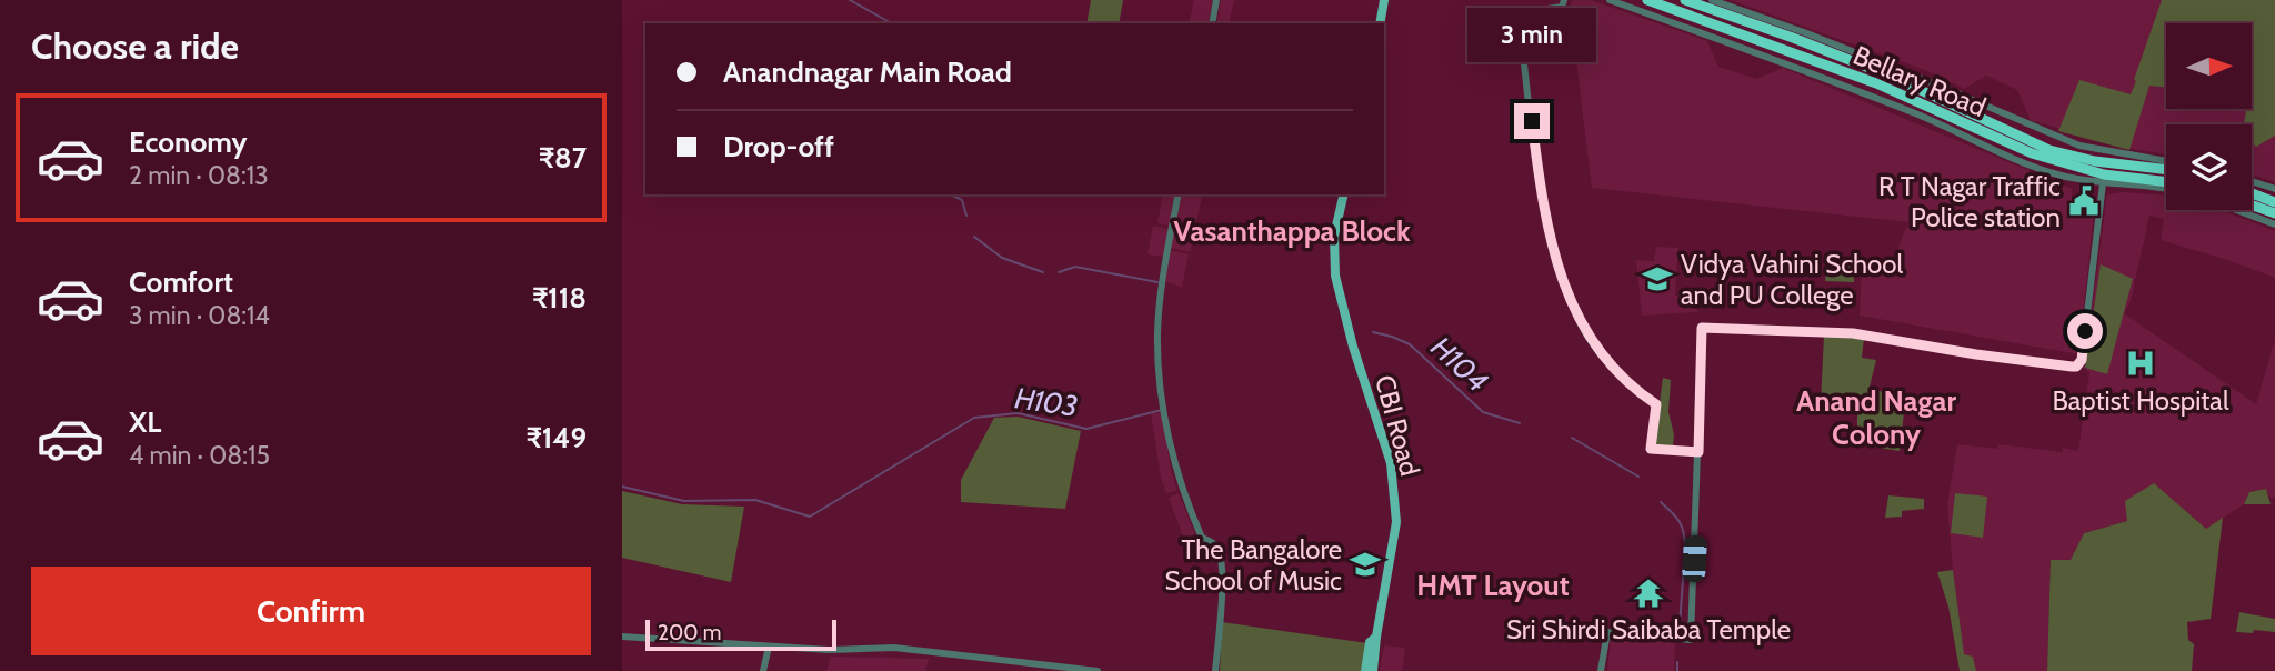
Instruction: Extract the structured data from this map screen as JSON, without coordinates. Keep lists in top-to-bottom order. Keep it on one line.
{"streets":{"highway":["Bellary Road"],"main road":["CBI Road"]},"districts":["Vasanthappa Block","Anand Nagar Colony","HMT Layout"],"water":["H104","H103"],"places":{"public building":["R T Nagar Traffic Police station"],"school or university":["Vidya Vahini School and PU College","The Bangalore School of Music"],"hospital":["Baptist Hospital"],"temple":["Sri Shirdi Saibaba Temple"]},"scale_bar":"200 m","north":"right","page":{"heading":"Choose a ride","bubble":"3 min","banner":["Anandnagar Main Road","Drop-off"],"list":[{"name":"Economy","note":"2 min · 08:13","value":"₹87"},{"name":"Comfort","note":"3 min · 08:14","value":"₹118"},{"name":"XL","note":"4 min · 08:15","value":"₹149"}],"buttons":"Confirm","scale":"200 m"}}
